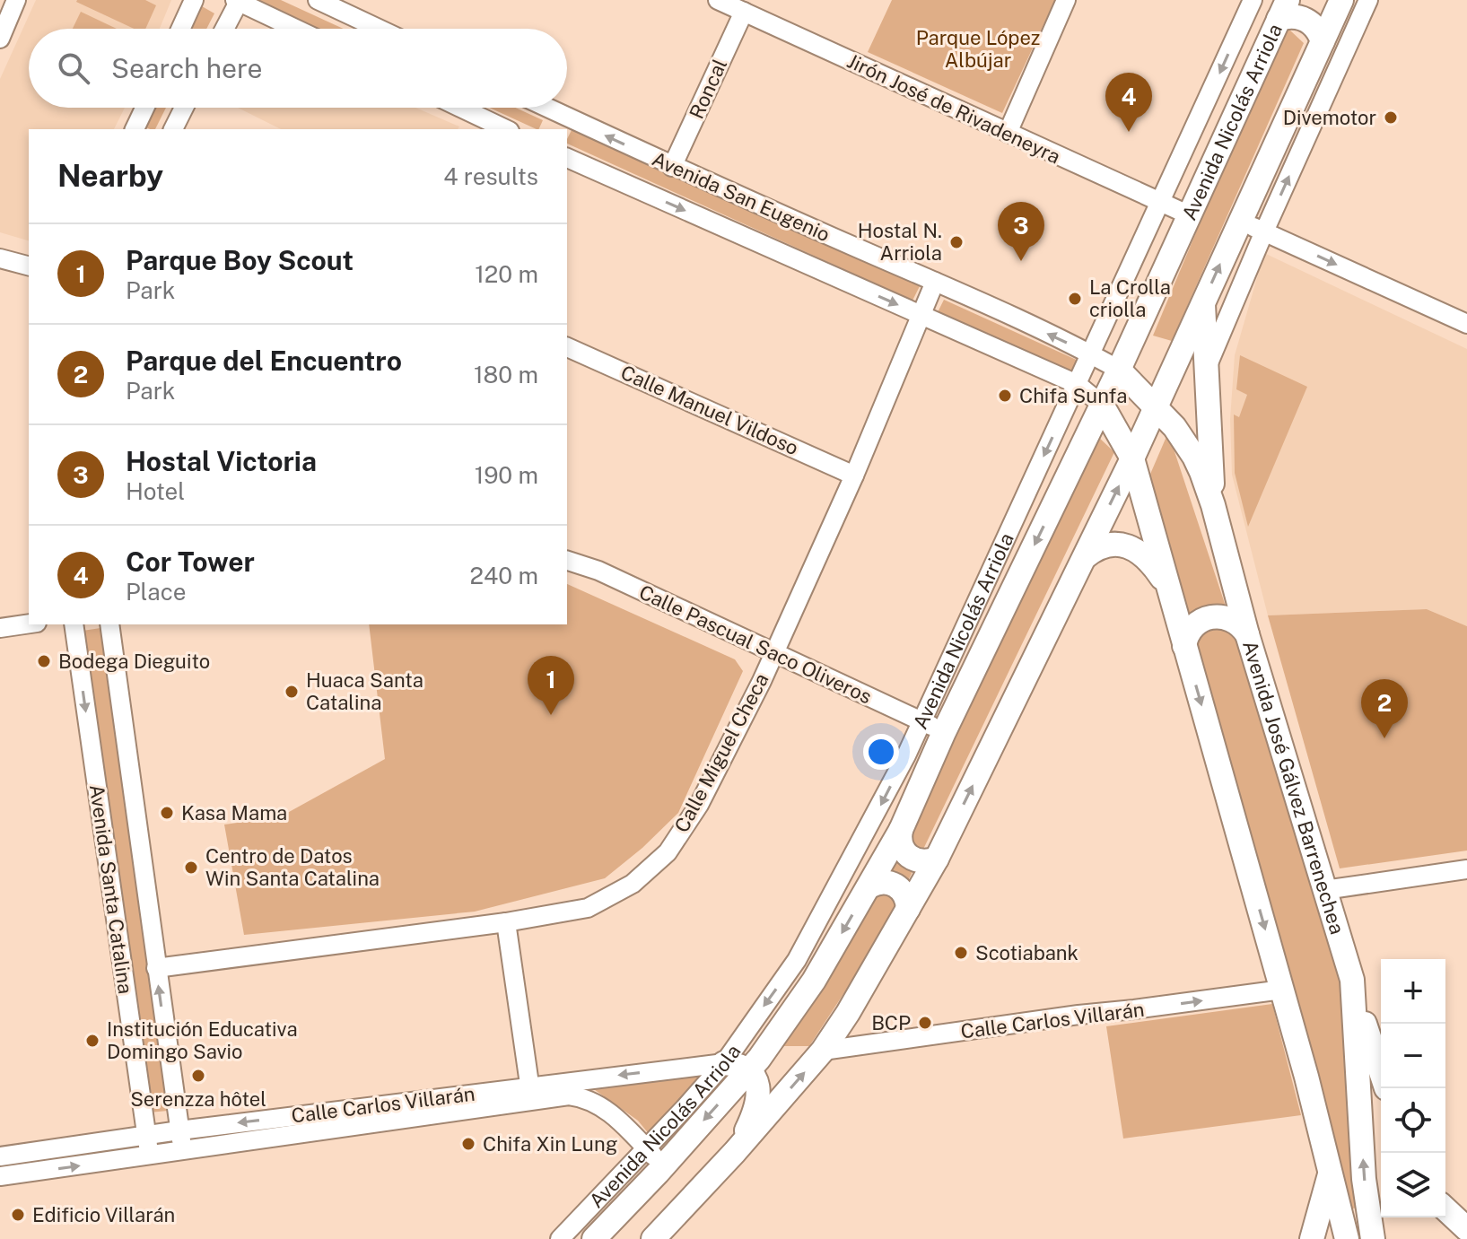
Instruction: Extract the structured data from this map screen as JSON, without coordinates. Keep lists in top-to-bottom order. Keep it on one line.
{"streets":{"main road":["Avenida Nicolás Arriola","Avenida José Gálvez Barrenechea"],"street":["Roncal","Jirón José de Rivadeneyra","Avenida San Eugenio","Calle Manuel Vildoso","Calle Pascual Saco Oliveros","Calle Miguel Checa","Avenida Santa Catalina","Calle Carlos Villarán"]},"crossings":[["Roncal","Jirón José de Rivadeneyra"],["Roncal","Avenida San Eugenio"],["Jirón José de Rivadeneyra","Avenida Nicolás Arriola"],["Avenida Nicolás Arriola","Avenida San Eugenio"],["Avenida Nicolás Arriola","Calle Pascual Saco Oliveros"],["Avenida Nicolás Arriola","Avenida José Gálvez Barrenechea"],["Avenida Nicolás Arriola","Calle Carlos Villarán"],["Avenida San Eugenio","Calle Miguel Checa"],["Avenida San Eugenio","Avenida José Gálvez Barrenechea"],["Calle Manuel Vildoso","Calle Miguel Checa"],["Calle Pascual Saco Oliveros","Calle Miguel Checa"],["Calle Miguel Checa","Avenida Santa Catalina"],["Avenida Santa Catalina","Calle Carlos Villarán"]],"one_way":["Avenida Nicolás Arriola"],"parks":["Parque López Albújar"],"places":["Divemotor","Hostal N. Arriola","La Crolla criolla","Chifa Sunfa","Bodega Dieguito","Huaca Santa Catalina","Kasa Mama","Centro de Datos Win Santa Catalina","Scotiabank","BCP","Institución Educativa Domingo Savio","Serenzza hôtel","Chifa Xin Lung","Edificio Villarán"],"page":{"search":"Search here","pins":["4","3","1","2"],"heading":["Nearby","4 results"],"list":[{"mark":"1","name":"Parque Boy Scout","note":"Park","value":"120 m"},{"mark":"2","name":"Parque del Encuentro","note":"Park","value":"180 m"},{"mark":"3","name":"Hostal Victoria","note":"Hotel","value":"190 m"},{"mark":"4","name":"Cor Tower","note":"Place","value":"240 m"}],"map_buttons":["+","−"]}}
